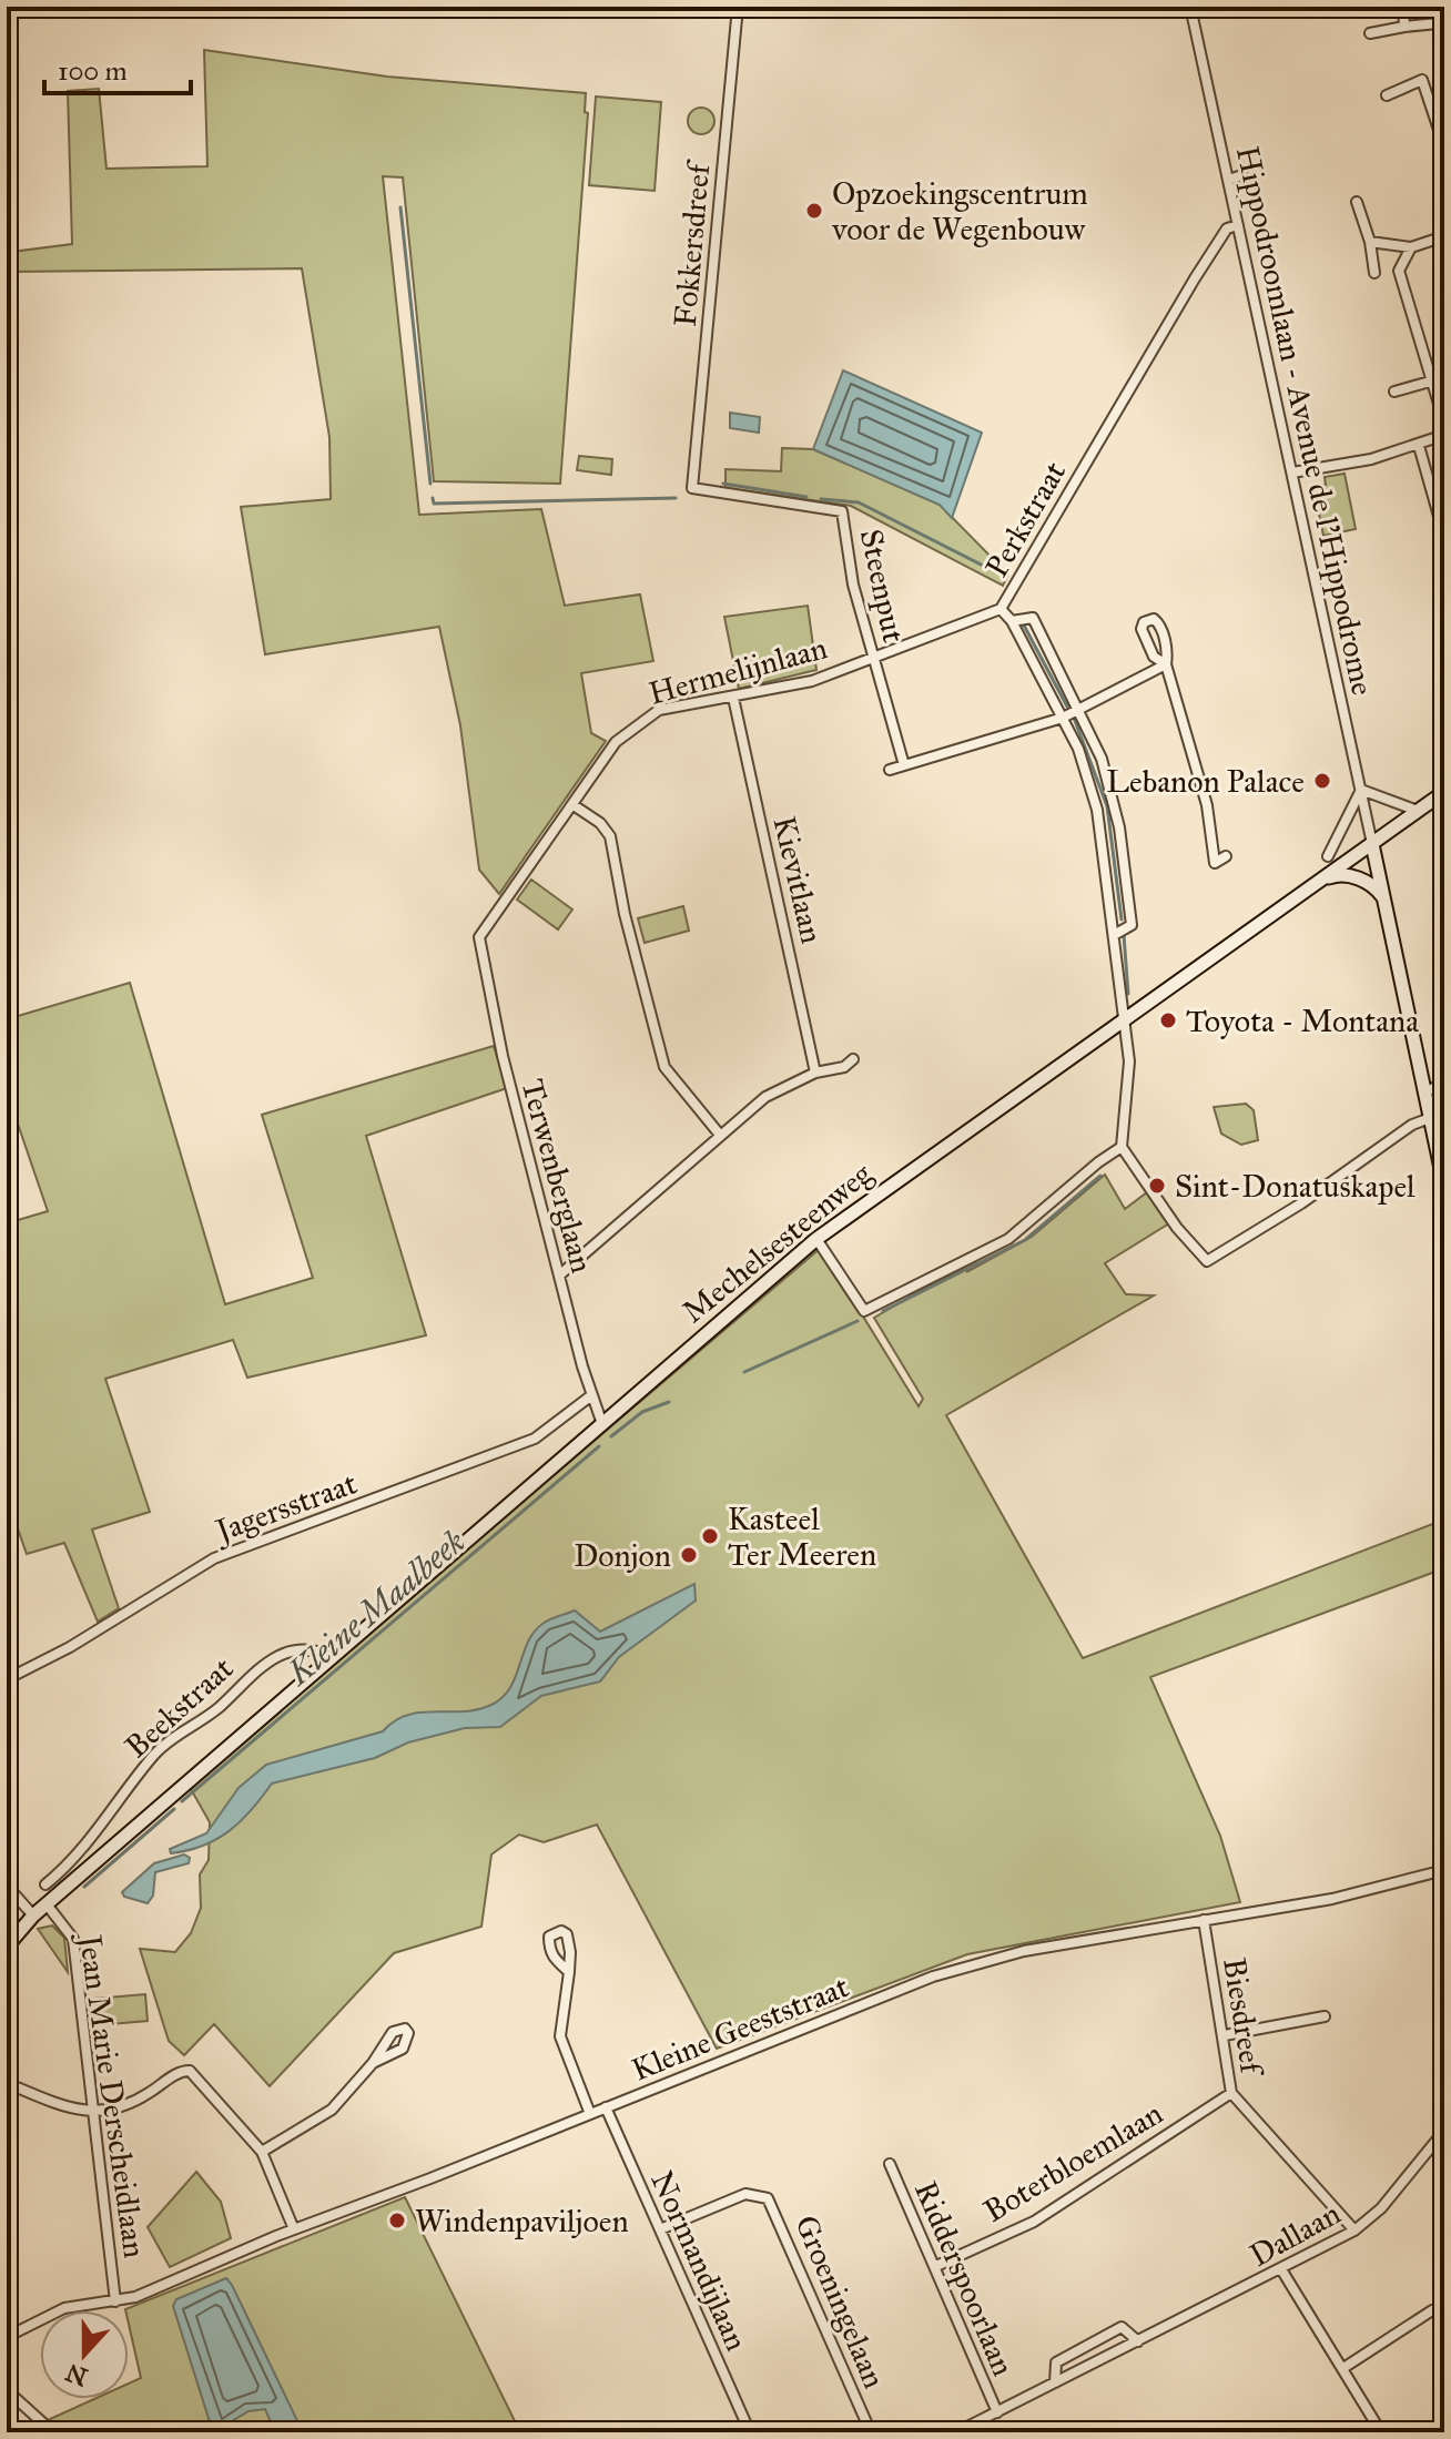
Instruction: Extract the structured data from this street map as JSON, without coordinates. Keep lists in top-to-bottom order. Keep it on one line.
{"streets":{"main road":["Mechelsesteenweg"],"street":["Fokkersdreef","Hippodroomlaan - Avenue de l'Hippodrome","Perkstraat","Steenput","Hermelijnlaan","Kievitlaan","Terwenberglaan","Jagersstraat","Beekstraat","Biesdreef","Kleine Geeststraat","Jean Marie Derscheidlaan","Boterbloemlaan","Dallaan","Normandijlaan","Ridderspoorlaan","Groeningelaan"]},"crossings":[["Fokkersdreef","Steenput"],["Hippodroomlaan - Avenue de l'Hippodrome","Perkstraat"],["Hippodroomlaan - Avenue de l'Hippodrome","Mechelsesteenweg"],["Perkstraat","Hermelijnlaan"],["Perkstraat","Mechelsesteenweg"],["Steenput","Hermelijnlaan"],["Hermelijnlaan","Kievitlaan"],["Hermelijnlaan","Terwenberglaan"],["Terwenberglaan","Mechelsesteenweg"],["Terwenberglaan","Jagersstraat"],["Mechelsesteenweg","Beekstraat"],["Mechelsesteenweg","Jean Marie Derscheidlaan"],["Biesdreef","Kleine Geeststraat"],["Biesdreef","Boterbloemlaan"],["Biesdreef","Dallaan"],["Kleine Geeststraat","Jean Marie Derscheidlaan"],["Kleine Geeststraat","Normandijlaan"],["Boterbloemlaan","Ridderspoorlaan"],["Dallaan","Ridderspoorlaan"],["Normandijlaan","Groeningelaan"]],"water":["Kleine Maalbeek"],"places":["Opzoekingscentrum voor de Wegenbouw","Lebanon Palace","Toyota - Montana","Sint-Donatuskapel","Kasteel Ter Meeren","Donjon","Windenpaviljoen"],"scale_bar":"100 m","north":"bottom"}
